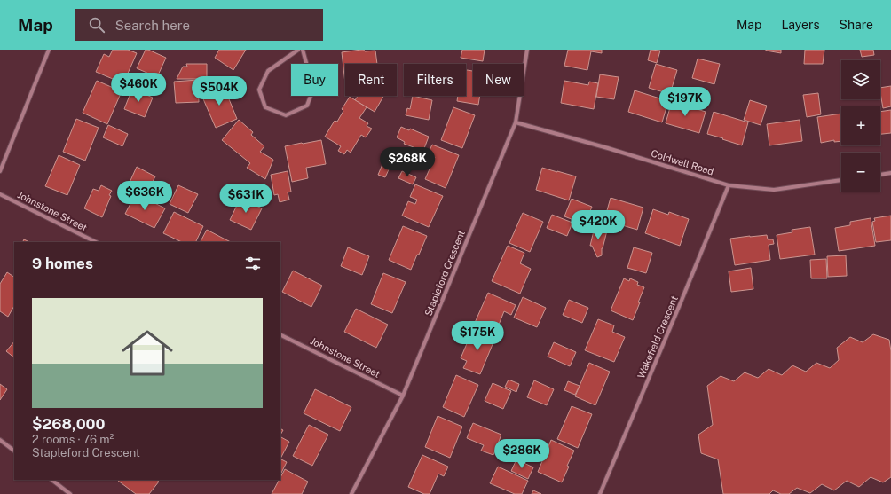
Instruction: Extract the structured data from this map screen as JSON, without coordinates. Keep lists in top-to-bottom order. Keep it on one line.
{"streets":{"street":["Coldwell Road","Johnstone Street","Stapleford Crescent","Wakefield Crescent"]},"crossings":[["Coldwell Road","Stapleford Crescent"],["Coldwell Road","Wakefield Crescent"],["Johnstone Street","Stapleford Crescent"]],"page":{"header":"Map","search":"Search here","nav":["Map","Layers","Share"],"map_buttons":["+","−"],"chip":["Buy","Rent","Filters","New"],"price":["$460K","$504K","$197K","$268K","$636K","$631K","$420K","$175K","$286K"],"heading":"9 homes","list":[{"name":"$268,000","note":"2 rooms · 76 m² · Stapleford Crescent"}]}}
